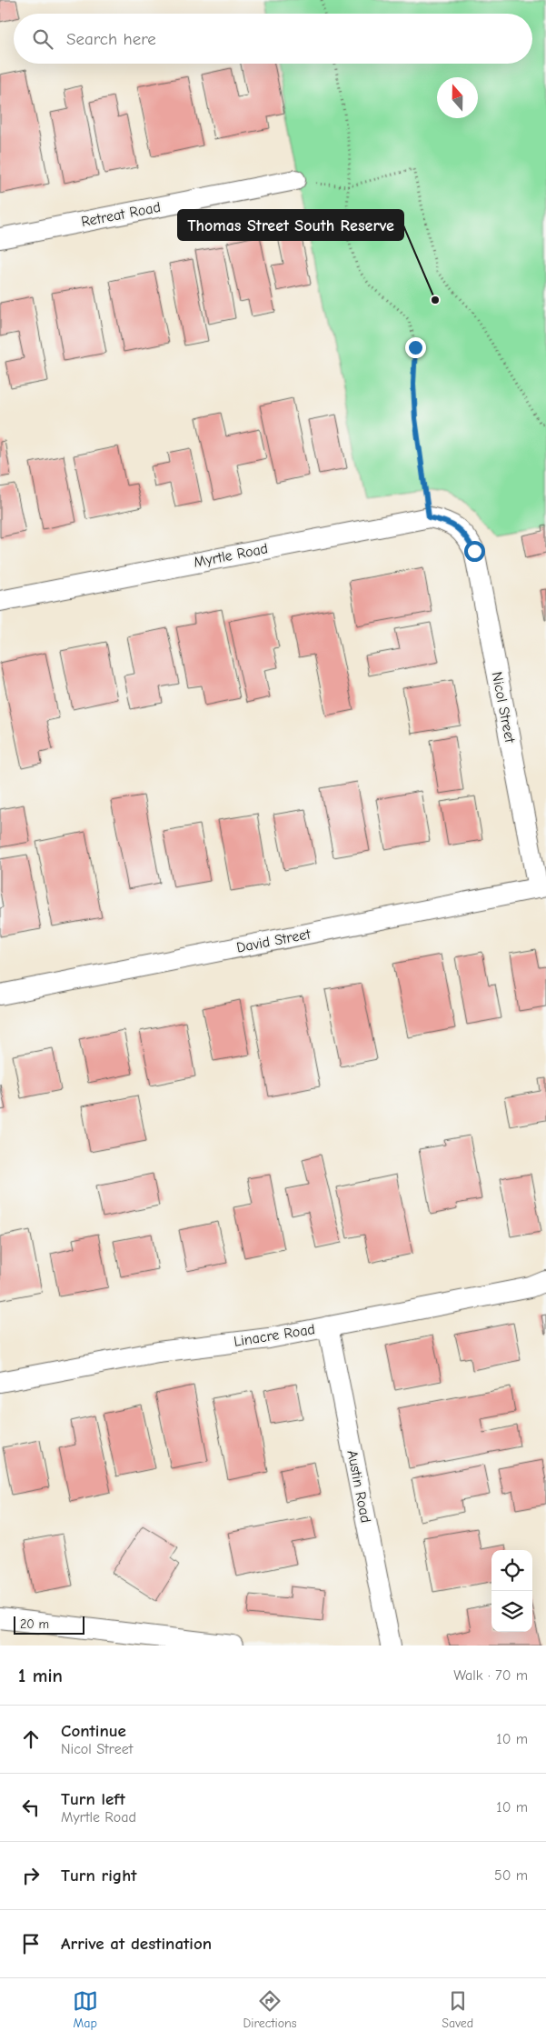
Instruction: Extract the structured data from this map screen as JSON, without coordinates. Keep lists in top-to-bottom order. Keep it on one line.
{"streets":{"street":["Retreat Road","Myrtle Road","Nicol Street","David Street","Linacre Road","Austin Road"]},"crossings":[["Myrtle Road","Nicol Street"],["Nicol Street","David Street"],["Linacre Road","Austin Road"]],"places":["Thomas Street South Reserve"],"scale_bar":"20 m","north":"top","page":{"search":"Search here","scale":"20 m","heading":["1 min","Walk · 70 m"],"list":[["Continue","Nicol Street","10 m"],["Turn left","Myrtle Road","10 m"],["Turn right","50 m"],"Arrive at destination"],"nav":["Map","Directions","Saved"]}}
